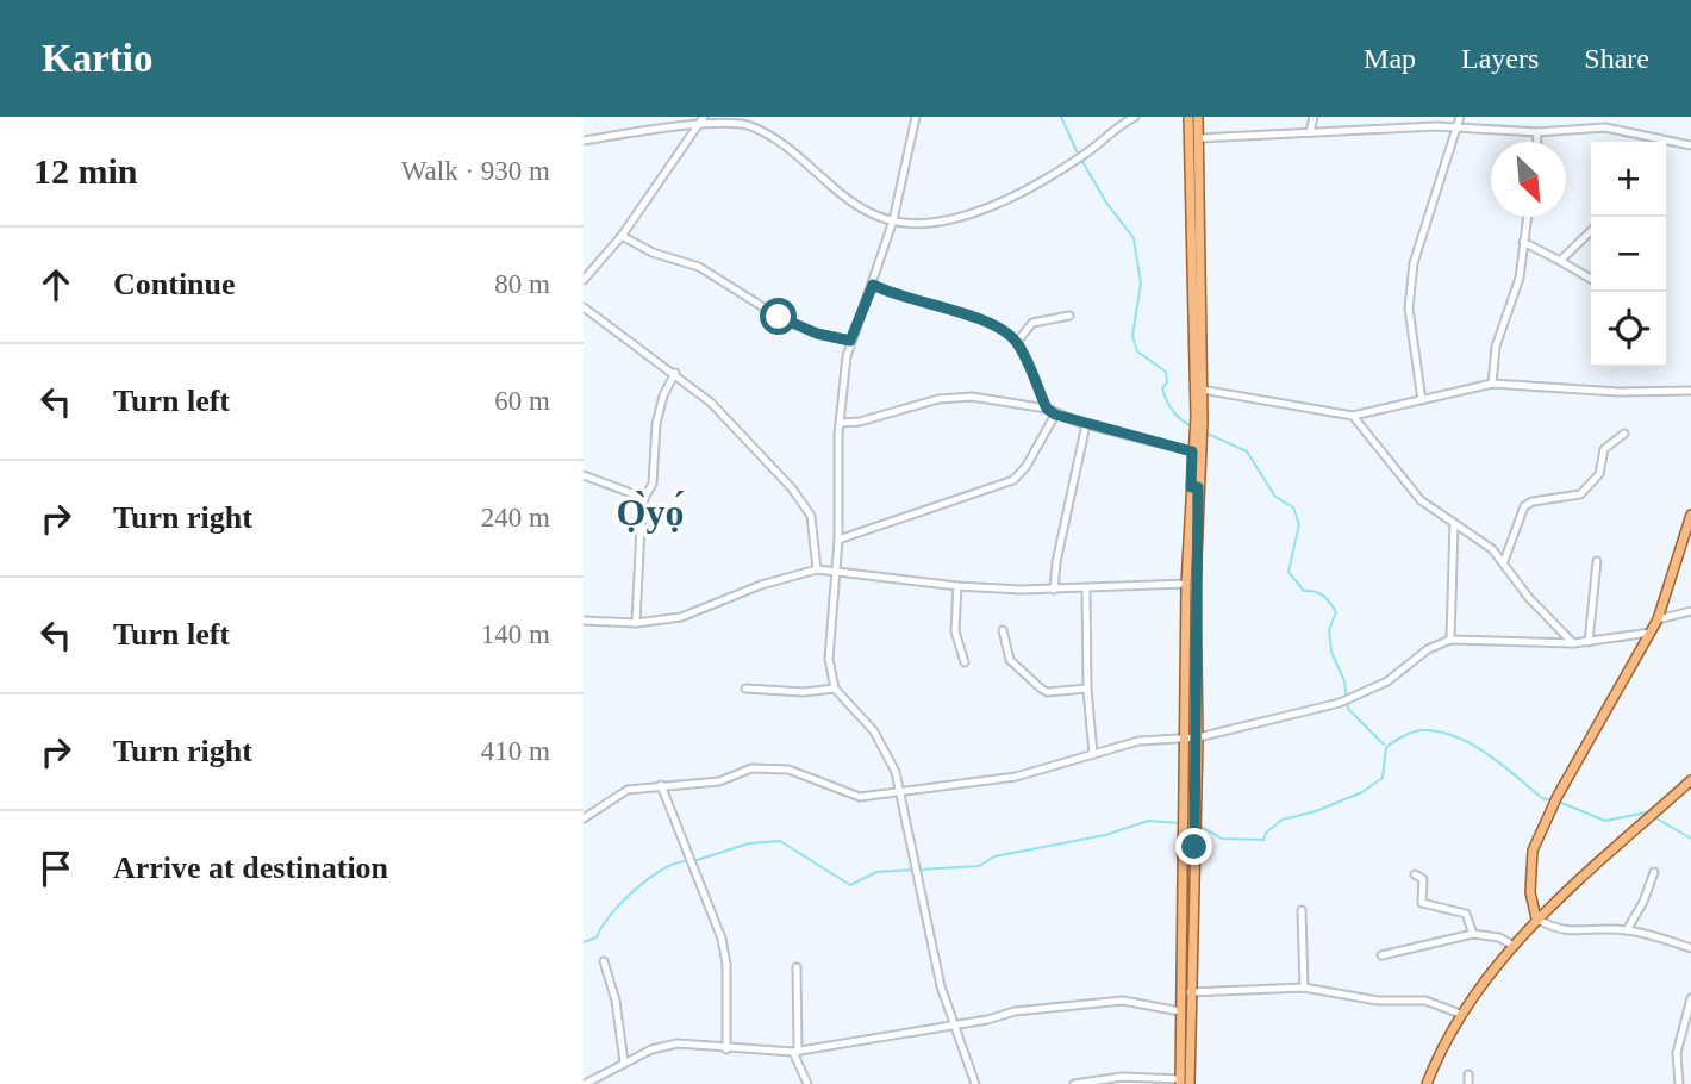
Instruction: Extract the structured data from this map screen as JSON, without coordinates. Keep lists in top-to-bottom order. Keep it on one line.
{"districts":["Ọ̀yọ́"],"north":"bottom right","page":{"header":"Kartio","nav":["Map","Layers","Share"],"heading":["12 min","Walk · 930 m"],"map_buttons":["+","−"],"list":[["Continue","80 m"],["Turn left","60 m"],["Turn right","240 m"],["Turn left","140 m"],["Turn right","410 m"],"Arrive at destination"]}}
